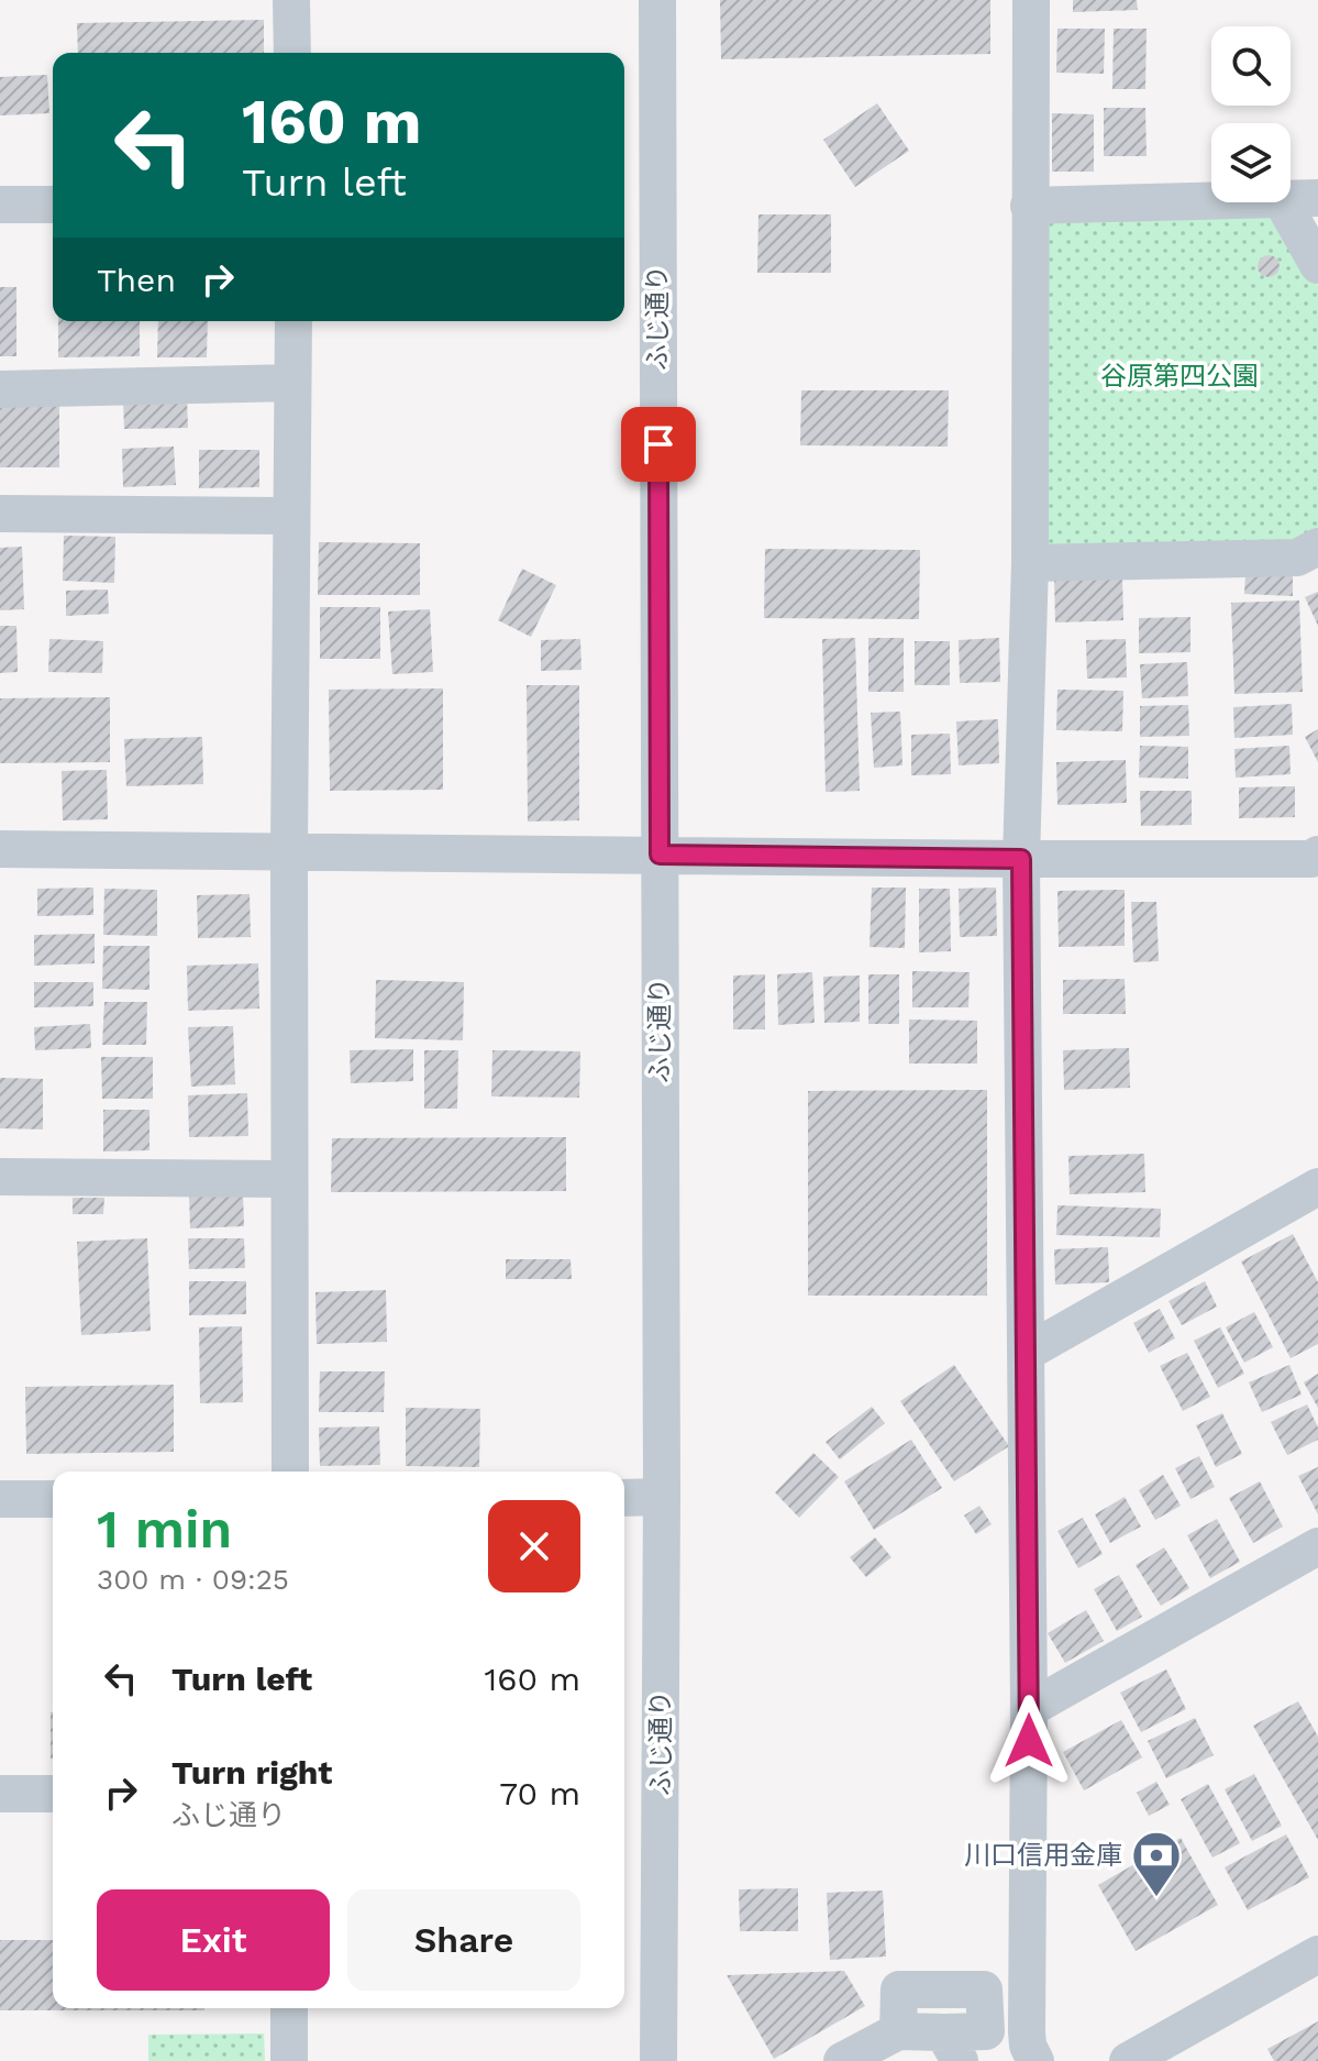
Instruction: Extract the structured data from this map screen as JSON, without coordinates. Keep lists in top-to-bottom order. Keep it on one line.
{"streets":{"street":["ふじ通り"]},"parks":["谷原第四公園"],"places":{"bank":["川口信用金庫"]},"page":{"turn":["160 m","Turn left"],"then":"Then","heading":["1 min","300 m · 09:25"],"list":[{"name":"Turn left","value":"160 m"},{"name":"Turn right","note":"ふじ通り","value":"70 m"}],"buttons":["Exit","Share"]}}
